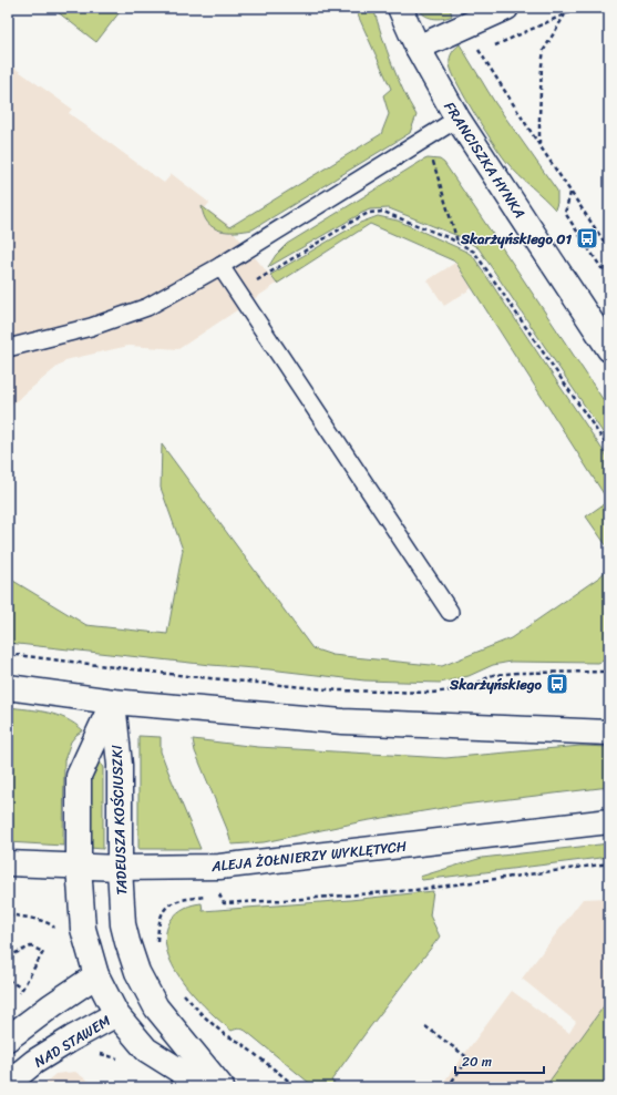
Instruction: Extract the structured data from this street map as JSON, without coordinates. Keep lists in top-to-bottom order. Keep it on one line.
{"streets":{"street":["FRANCISZKA HYNKA","TADEUSZA KOŚCIUSZKI","ALEJA ŻOŁNIERZY WYKLĘTYCH","NAD STAWEM"]},"crossings":[["TADEUSZA KOŚCIUSZKI","ALEJA ŻOŁNIERZY WYKLĘTYCH"],["TADEUSZA KOŚCIUSZKI","NAD STAWEM"]],"places":{"bus stop":["Skarżyńskiego 01","Skarżyńskiego"]},"scale_bar":"20 m"}
